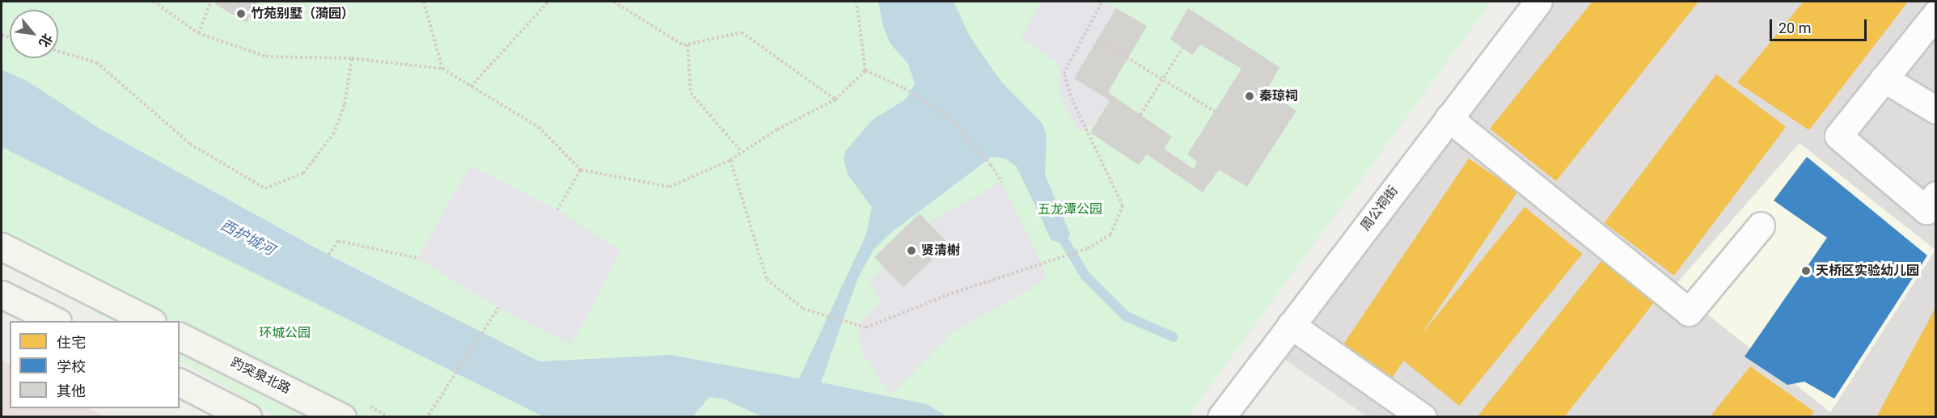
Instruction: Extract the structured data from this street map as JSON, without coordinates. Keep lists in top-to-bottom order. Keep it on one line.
{"streets":{"main road":["趵突泉北路"],"street":["周公祠街"]},"water":["西护城河"],"parks":["五龙潭公园","环城公园"],"places":["竹苑别墅（漪园）","秦琼祠","贤清榭","天桥区实验幼儿园"],"legend":["住宅","学校","其他"],"scale_bar":"20 m","north":"bottom right"}
